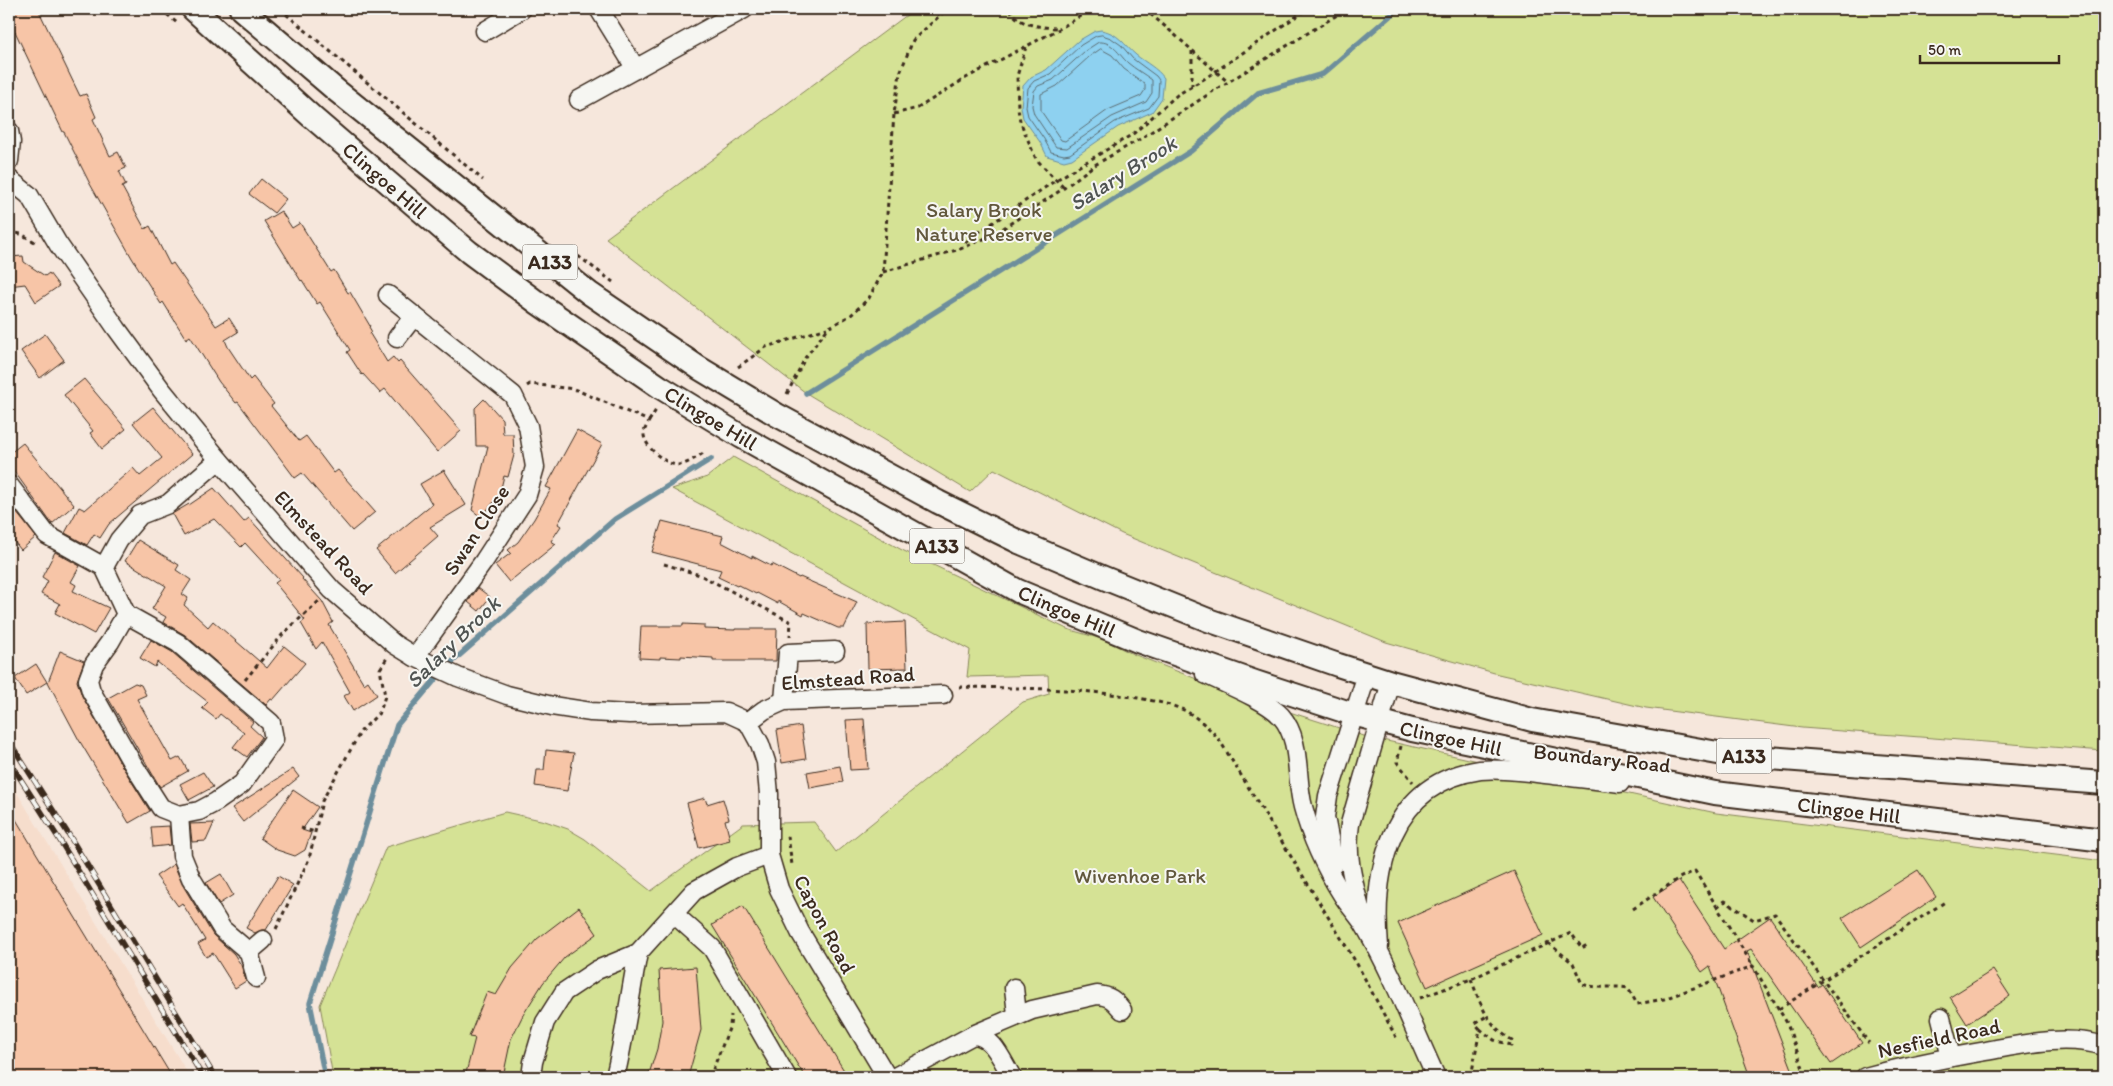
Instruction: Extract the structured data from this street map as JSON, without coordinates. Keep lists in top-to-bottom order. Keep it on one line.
{"streets":{"main road":["Clingoe Hill","A133"],"street":["Swan Close","Elmstead Road","Boundary Road","Capon Road","Nesfield Road"]},"crossings":[["Clingoe Hill","A133"],["Clingoe Hill","Boundary Road"],["A133","Boundary Road"],["Swan Close","Elmstead Road"],["Elmstead Road","Capon Road"]],"water":["Salary Brook"],"parks":["Salary Brook Nature Reserve","Wivenhoe Park"],"scale_bar":"50 m"}
